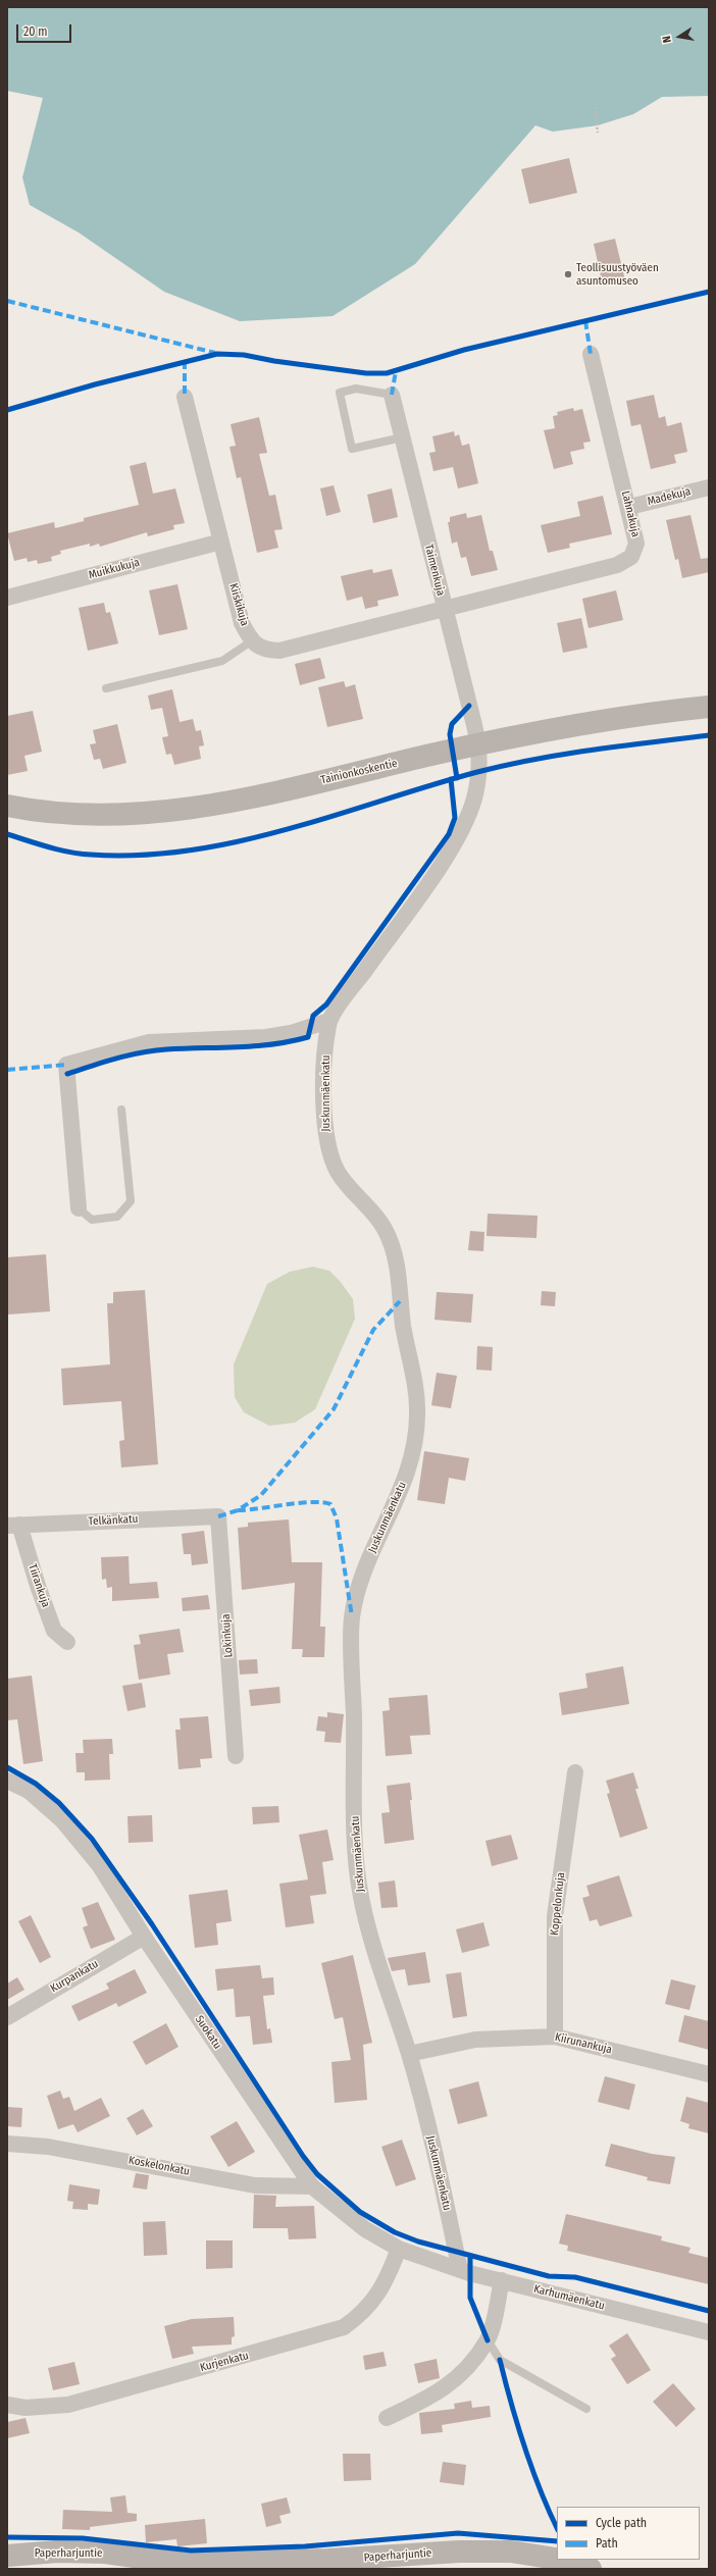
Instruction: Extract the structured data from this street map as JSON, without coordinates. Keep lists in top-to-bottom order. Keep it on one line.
{"streets":{"street":["Madekuja","Lahnakuja","Muikkukuja","Taimenkuja","Kiiskikuja","Tainionkoskentie","Juskunmäenkatu","Telkänkatu","Tiirankuja","Lokinkuja","Koppelonkuja","Kurpankatu","Suokatu","Kiirunankuja","Koskelonkatu","Karhumäenkatu","Kurjenkatu","Paperharjuntie"]},"crossings":[["Madekuja","Lahnakuja"],["Lahnakuja","Taimenkuja"],["Lahnakuja","Kiiskikuja"],["Muikkukuja","Kiiskikuja"],["Taimenkuja","Kiiskikuja"],["Taimenkuja","Tainionkoskentie"],["Juskunmäenkatu","Kiirunankuja"],["Juskunmäenkatu","Karhumäenkatu"],["Telkänkatu","Tiirankuja"],["Telkänkatu","Lokinkuja"],["Koppelonkuja","Kiirunankuja"],["Kurpankatu","Suokatu"],["Suokatu","Koskelonkatu"],["Suokatu","Karhumäenkatu"],["Suokatu","Kurjenkatu"]],"places":["Teollisuustyöväen asuntomuseo"],"legend":["Cycle path","Path"],"scale_bar":"20 m","north":"left"}
